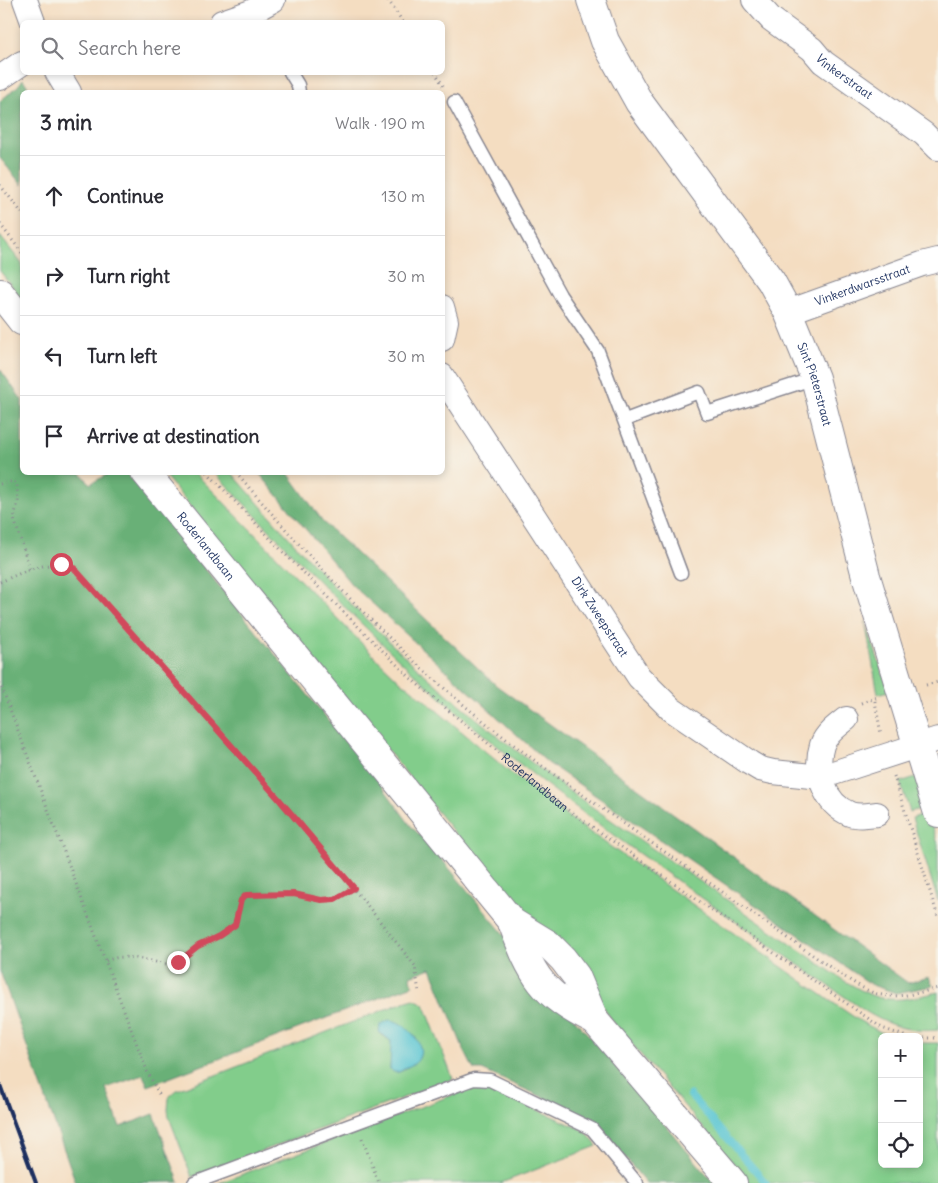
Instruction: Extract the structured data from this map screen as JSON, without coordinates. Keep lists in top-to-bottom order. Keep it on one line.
{"streets":{"main road":["Sint Pieterstraat","Roderlandbaan"],"street":["Vinkerstraat","Vinkerdwarsstraat","Dirk Zweepstraat"]},"crossings":[["Vinkerdwarsstraat","Sint Pieterstraat"],["Sint Pieterstraat","Dirk Zweepstraat"]],"page":{"search":"Search here","heading":["3 min","Walk · 190 m"],"list":[["Continue","130 m"],["Turn right","30 m"],["Turn left","30 m"],"Arrive at destination"],"map_buttons":["+","−"]}}
